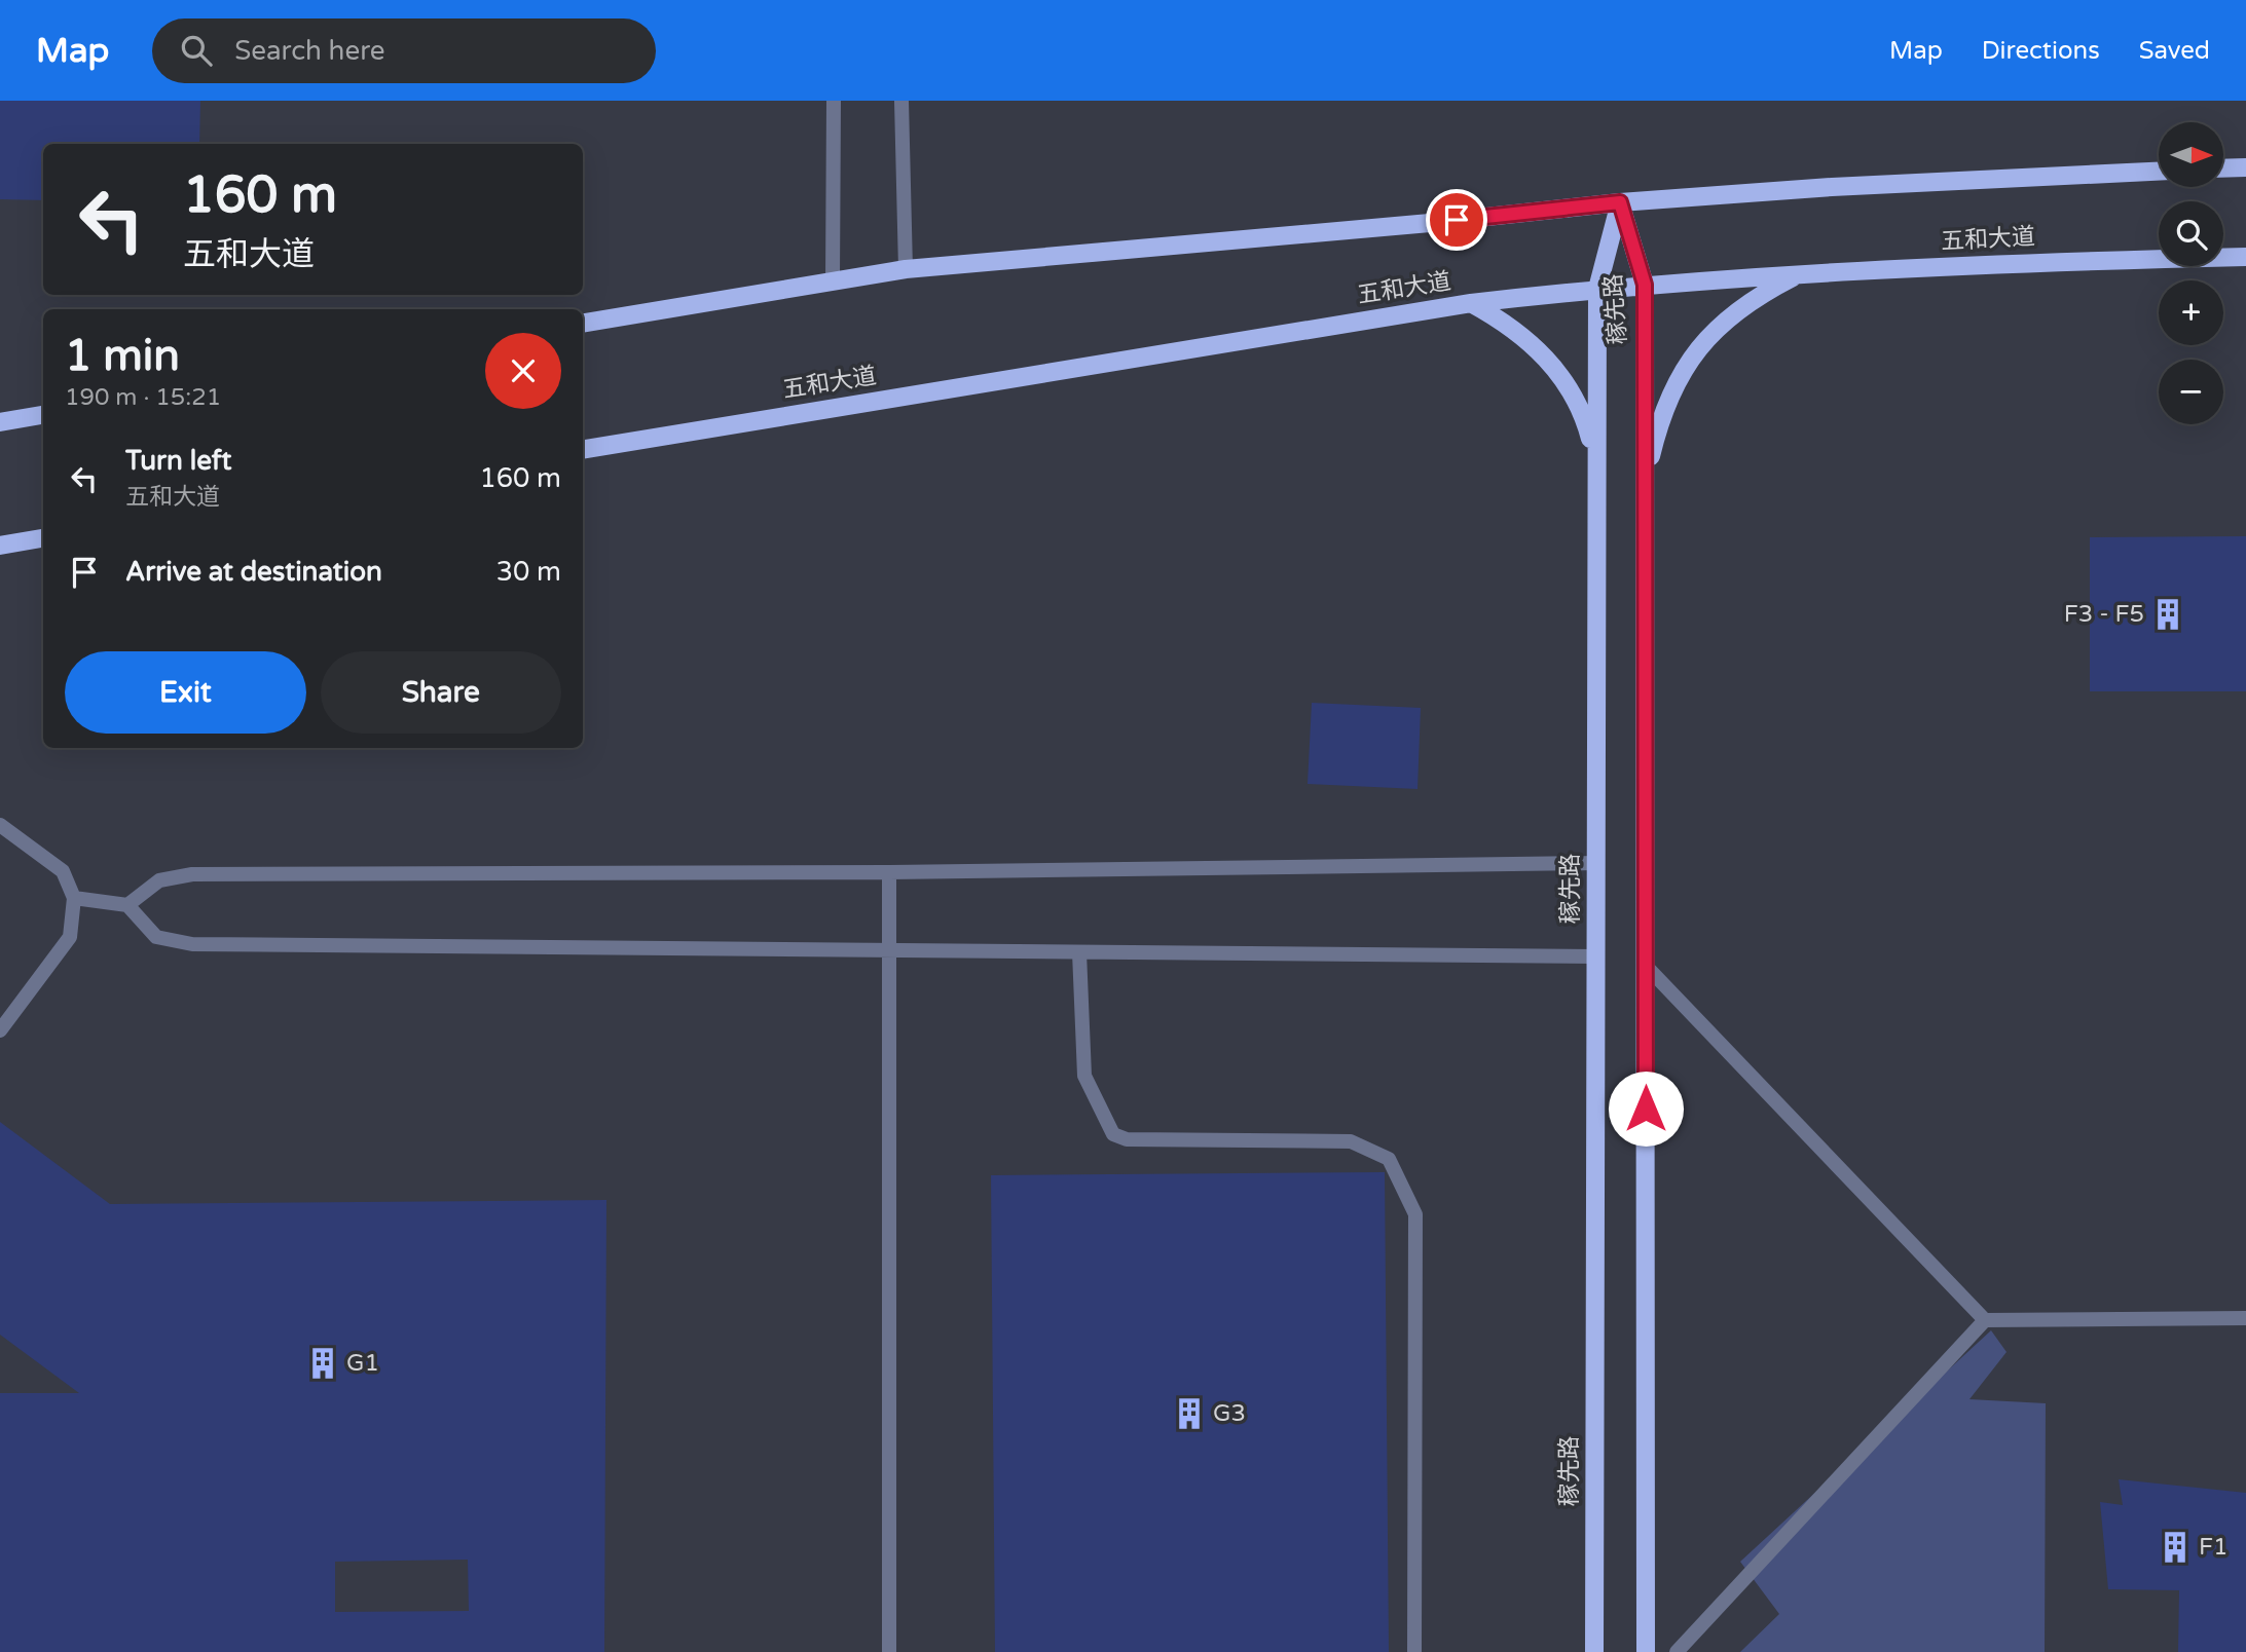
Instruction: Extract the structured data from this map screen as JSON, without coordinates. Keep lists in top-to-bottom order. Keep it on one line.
{"streets":{"main road":["五和大道","稼先路"]},"crossings":[["五和大道","稼先路"]],"places":{"building":["F3 - F5","G1","G3","F1"]},"north":"right","page":{"header":"Map","search":"Search here","nav":["Map","Directions","Saved"],"map_buttons":["+","−"],"turn":["160 m","五和大道"],"heading":["1 min","190 m · 15:21"],"list":[{"name":"Turn left","note":"五和大道","value":"160 m"},{"name":"Arrive at destination","value":"30 m"}],"buttons":["Exit","Share"]}}
